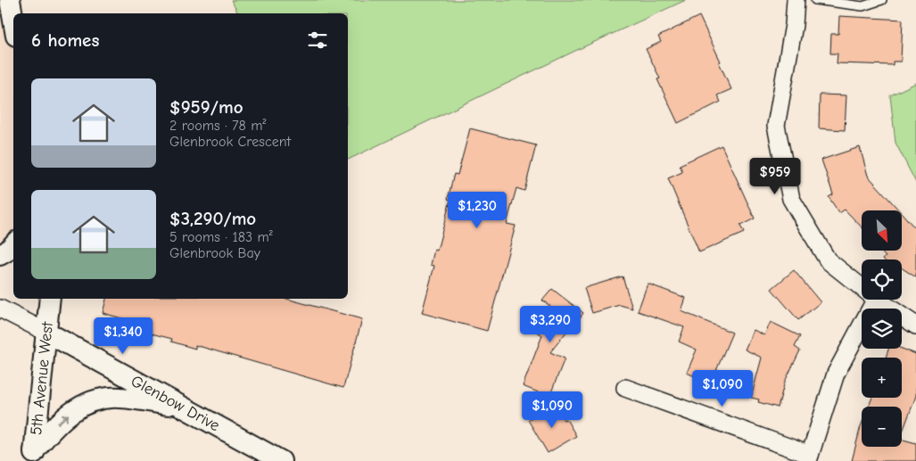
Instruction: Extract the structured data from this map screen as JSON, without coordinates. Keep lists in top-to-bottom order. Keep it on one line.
{"streets":{"street":["5th Avenue West","Glenbow Drive"]},"crossings":[["5th Avenue West","Glenbow Drive"]],"north":"bottom right","page":{"heading":"6 homes","list":[{"name":"$959/mo","note":"2 rooms · 78 m² · Glenbrook Crescent"},{"name":"$3,290/mo","note":"5 rooms · 183 m² · Glenbrook Bay"}],"price":["$959","$1,230","$3,290","$1,340","$1,090","$1,090"],"map_buttons":["+","−"]}}
